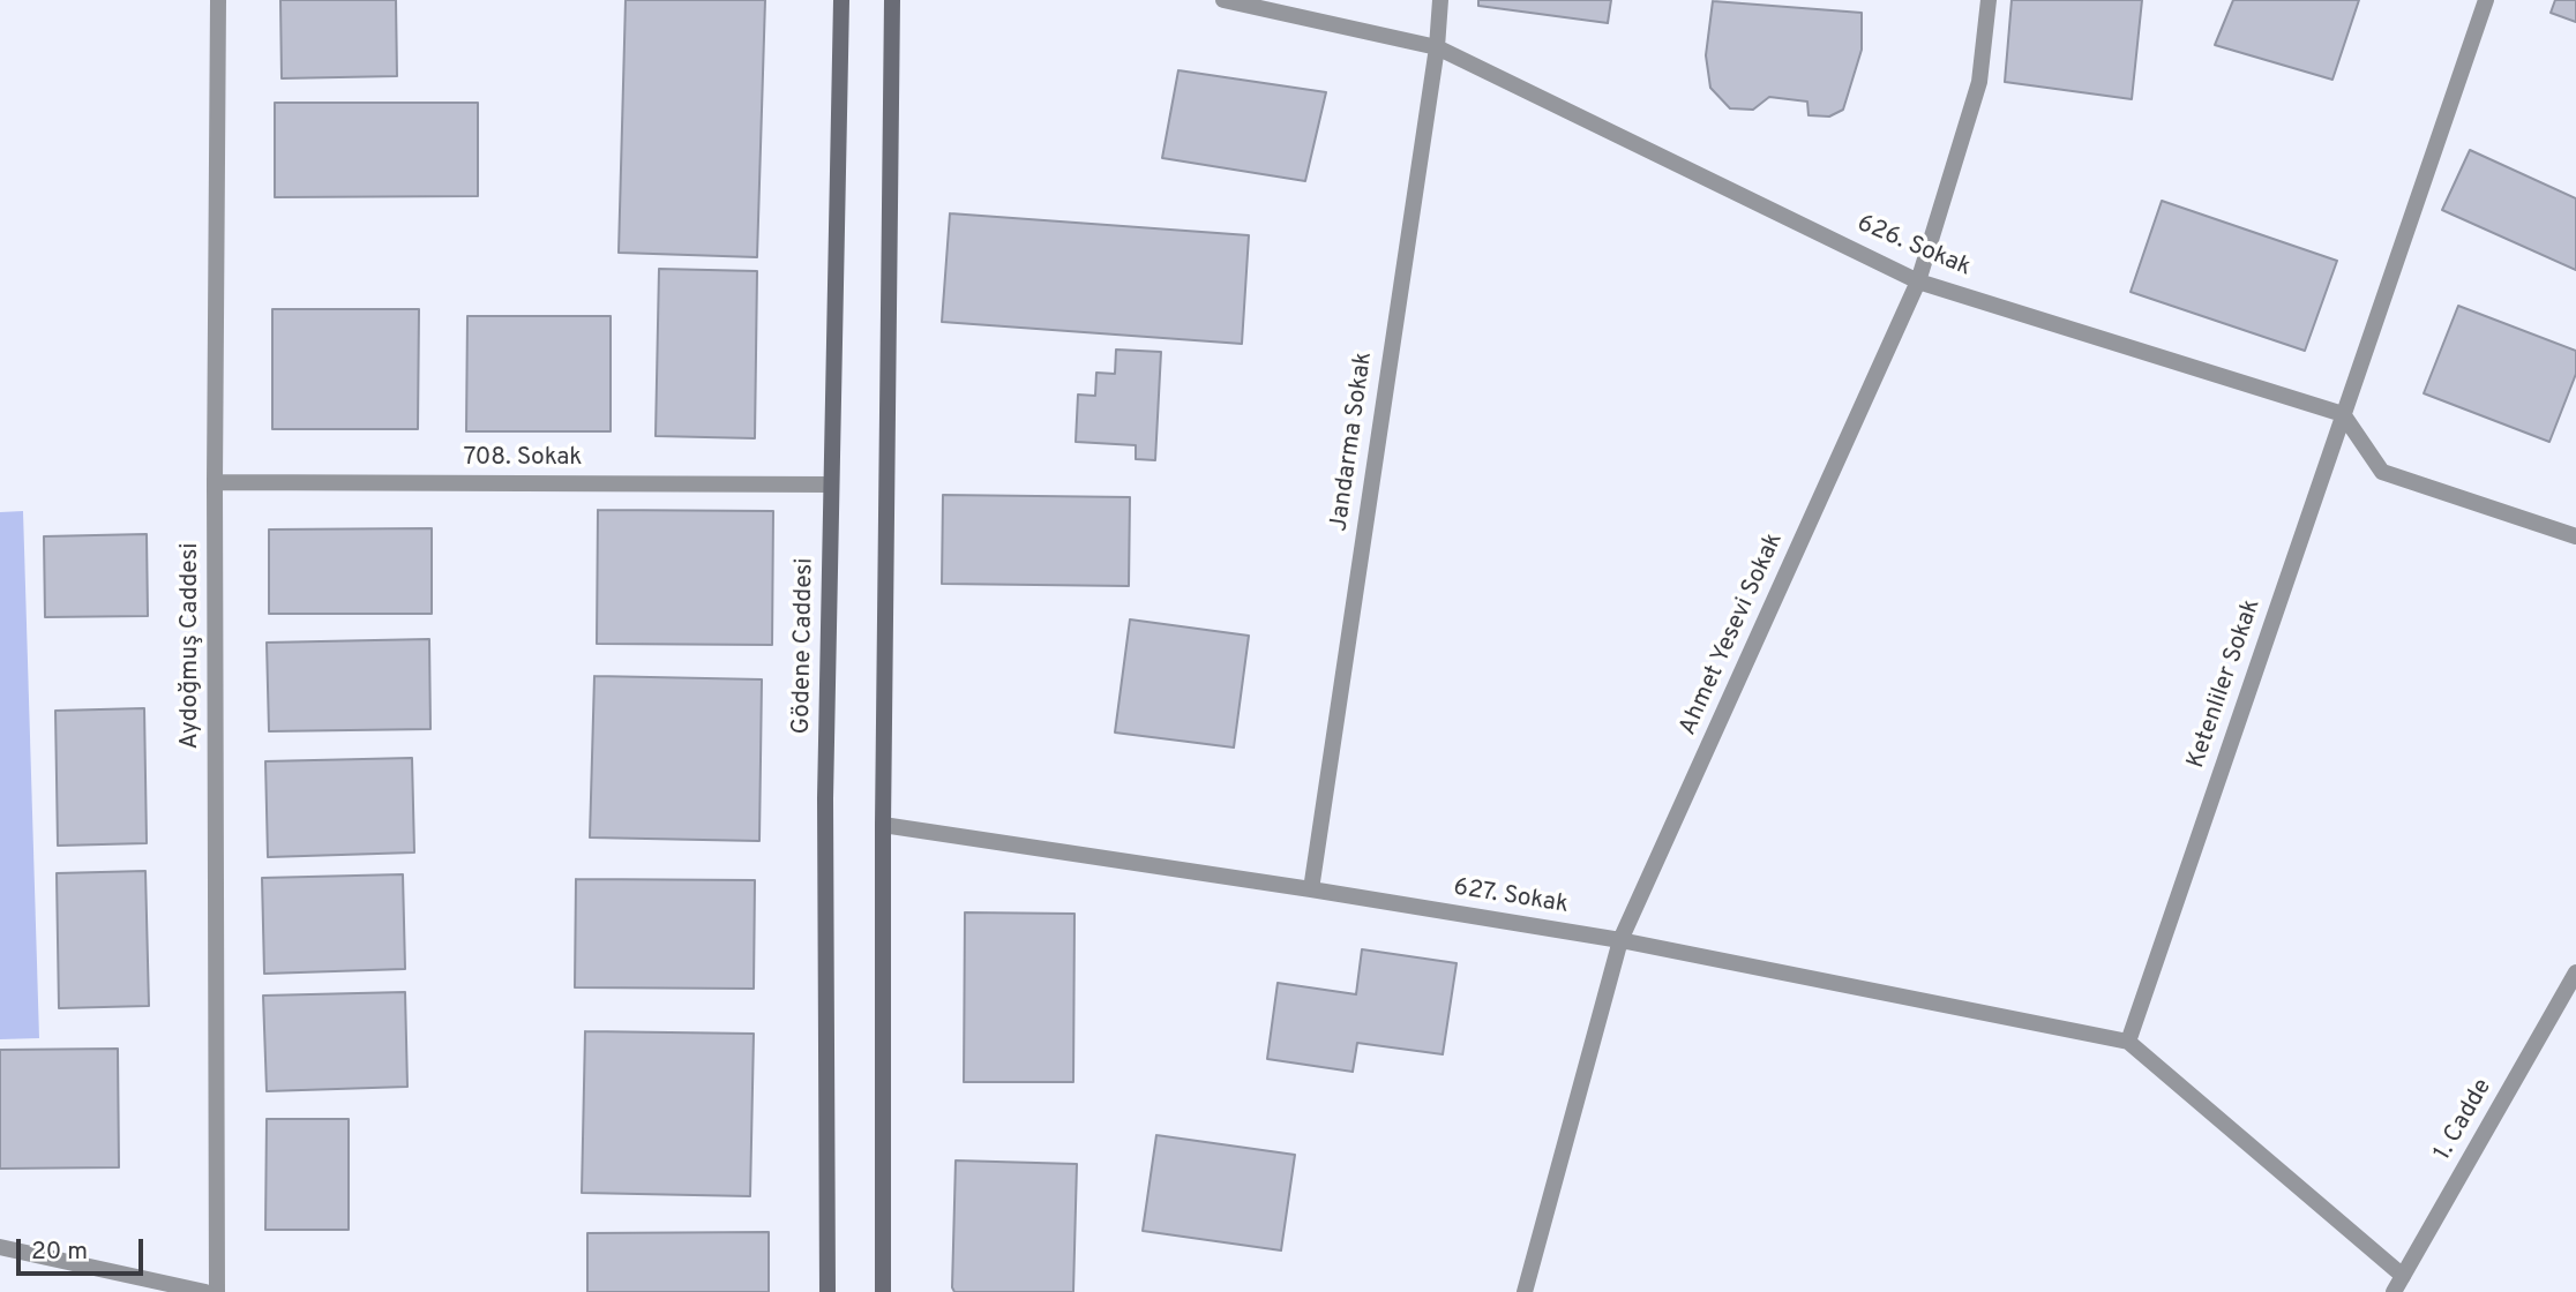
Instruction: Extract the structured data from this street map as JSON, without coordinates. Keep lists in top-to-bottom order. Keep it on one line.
{"streets":{"main road":["Gödene Caddesi"],"street":["626. Sokak","Jandarma Sokak","708. Sokak","Ahmet Yesevi Sokak","Aydoğmuş Caddesi","Ketenliler Sokak","627. Sokak","1. Cadde"]},"crossings":[["626. Sokak","Jandarma Sokak"],["626. Sokak","Ahmet Yesevi Sokak"],["626. Sokak","Ketenliler Sokak"],["Jandarma Sokak","627. Sokak"],["708. Sokak","Aydoğmuş Caddesi"],["708. Sokak","Gödene Caddesi"],["Ahmet Yesevi Sokak","627. Sokak"],["Ketenliler Sokak","627. Sokak"]],"scale_bar":"20 m"}
